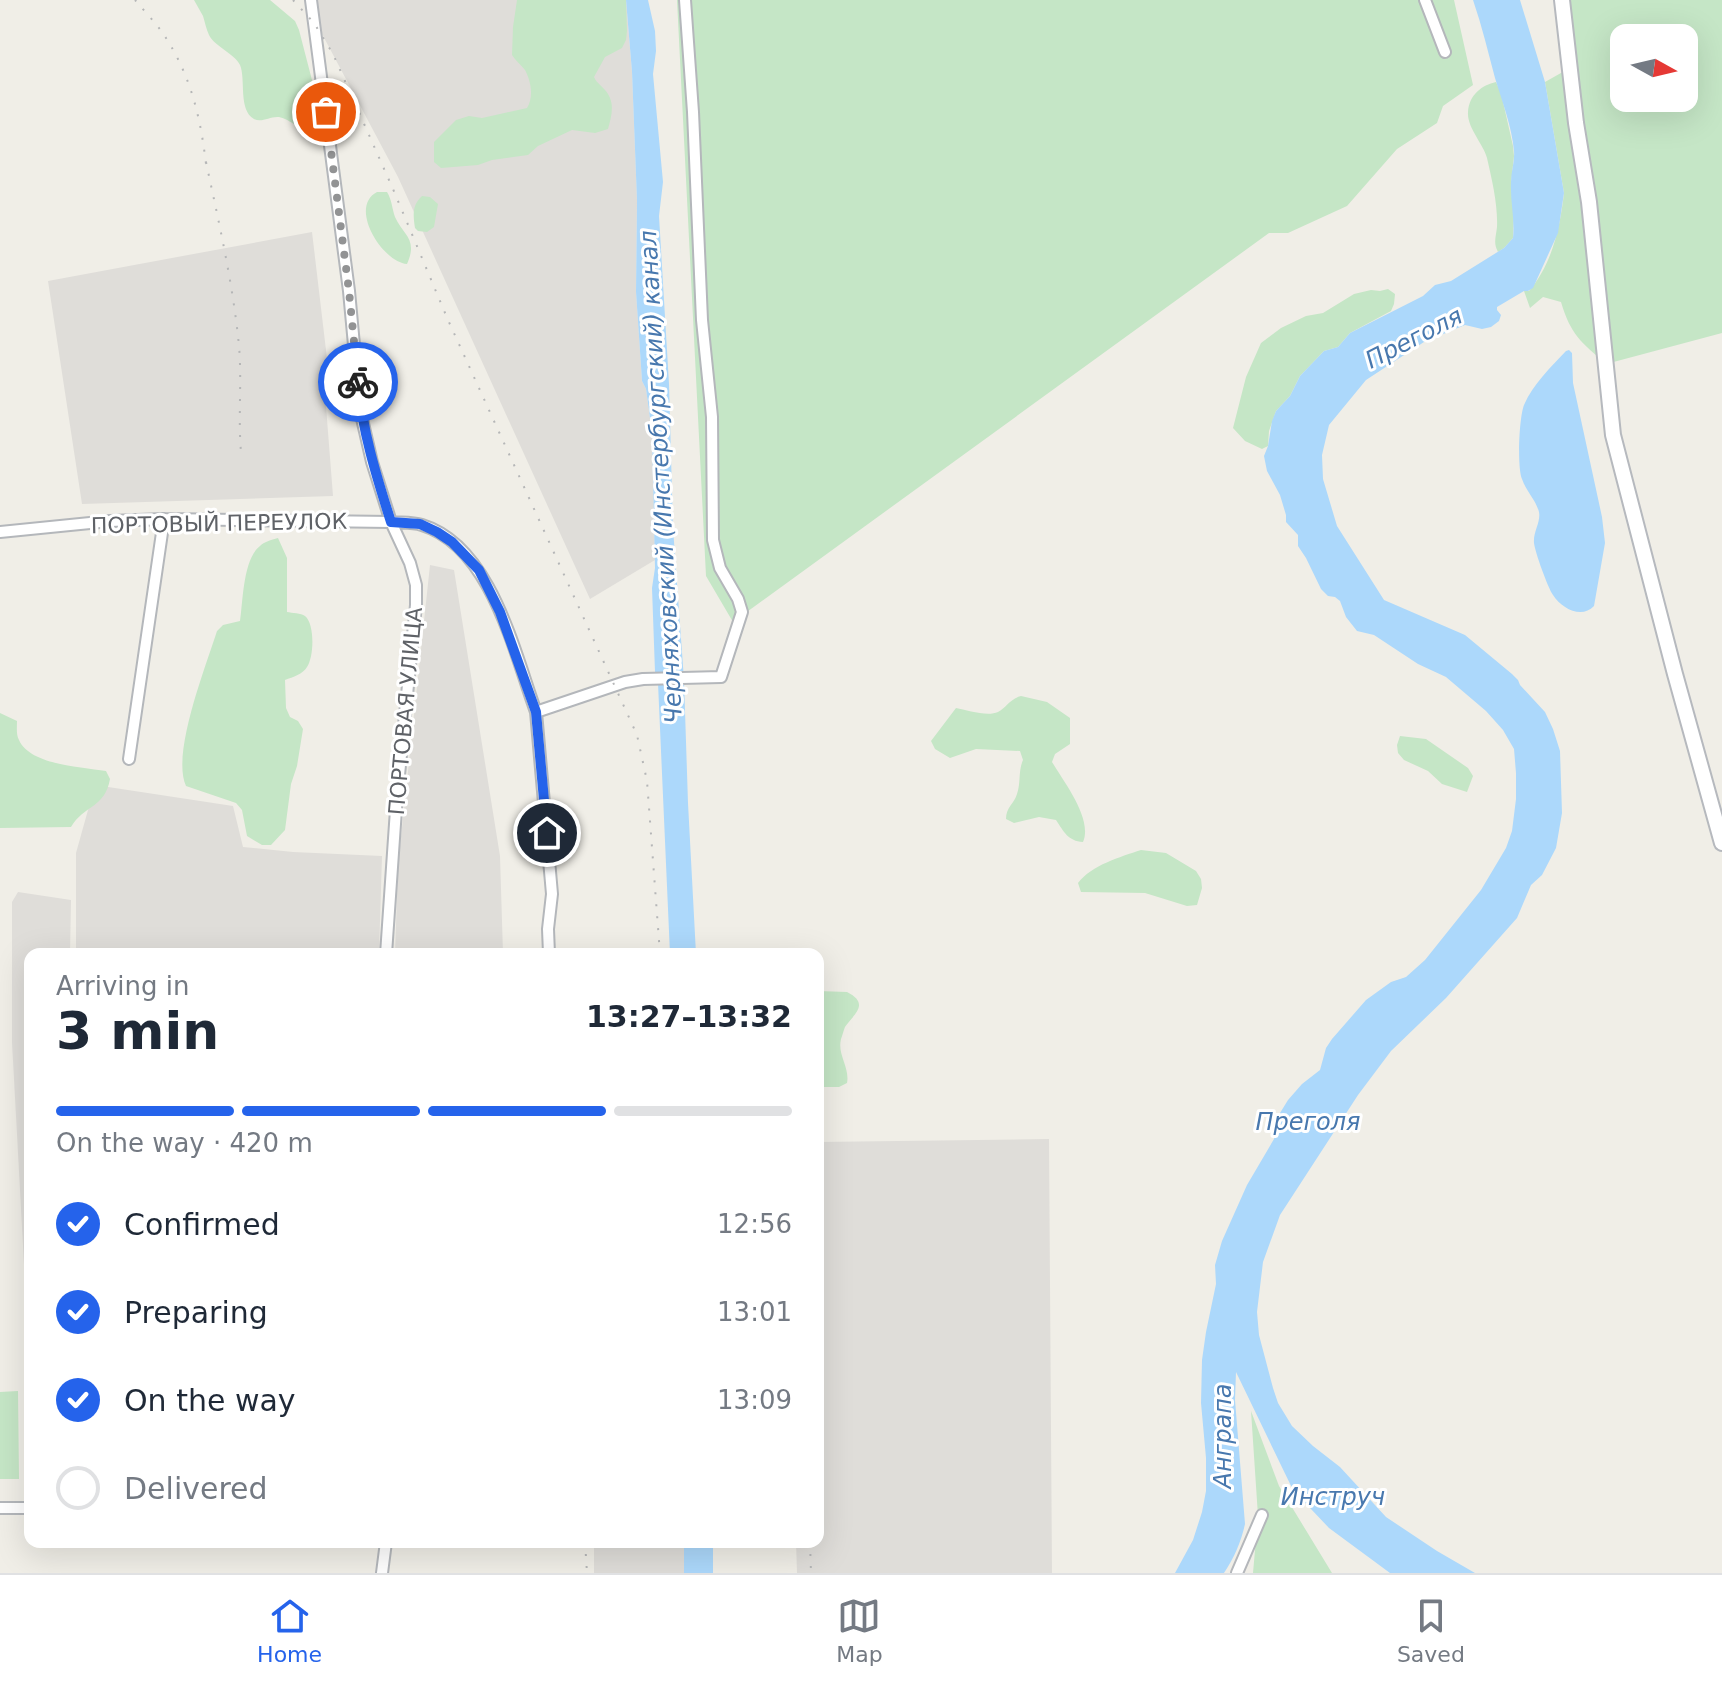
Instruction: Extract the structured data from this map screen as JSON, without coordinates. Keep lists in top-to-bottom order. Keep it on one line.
{"streets":{"street":["ПОРТОВЫЙ ПЕРЕУЛОК","ПОРТОВАЯ УЛИЦА"]},"crossings":[["ПОРТОВЫЙ ПЕРЕУЛОК","ПОРТОВАЯ УЛИЦА"]],"water":["Преголя","Черняховский (Инстербургский) канал","Анграпа","Инструч"],"north":"right","page":{"heading":["3 min","Arriving in","13:27–13:32"],"bar":"On the way · 420 m","list":[["Confirmed","12:56"],["Preparing","13:01"],["On the way","13:09"],"Delivered"],"tabs":["Home","Map","Saved"]}}
